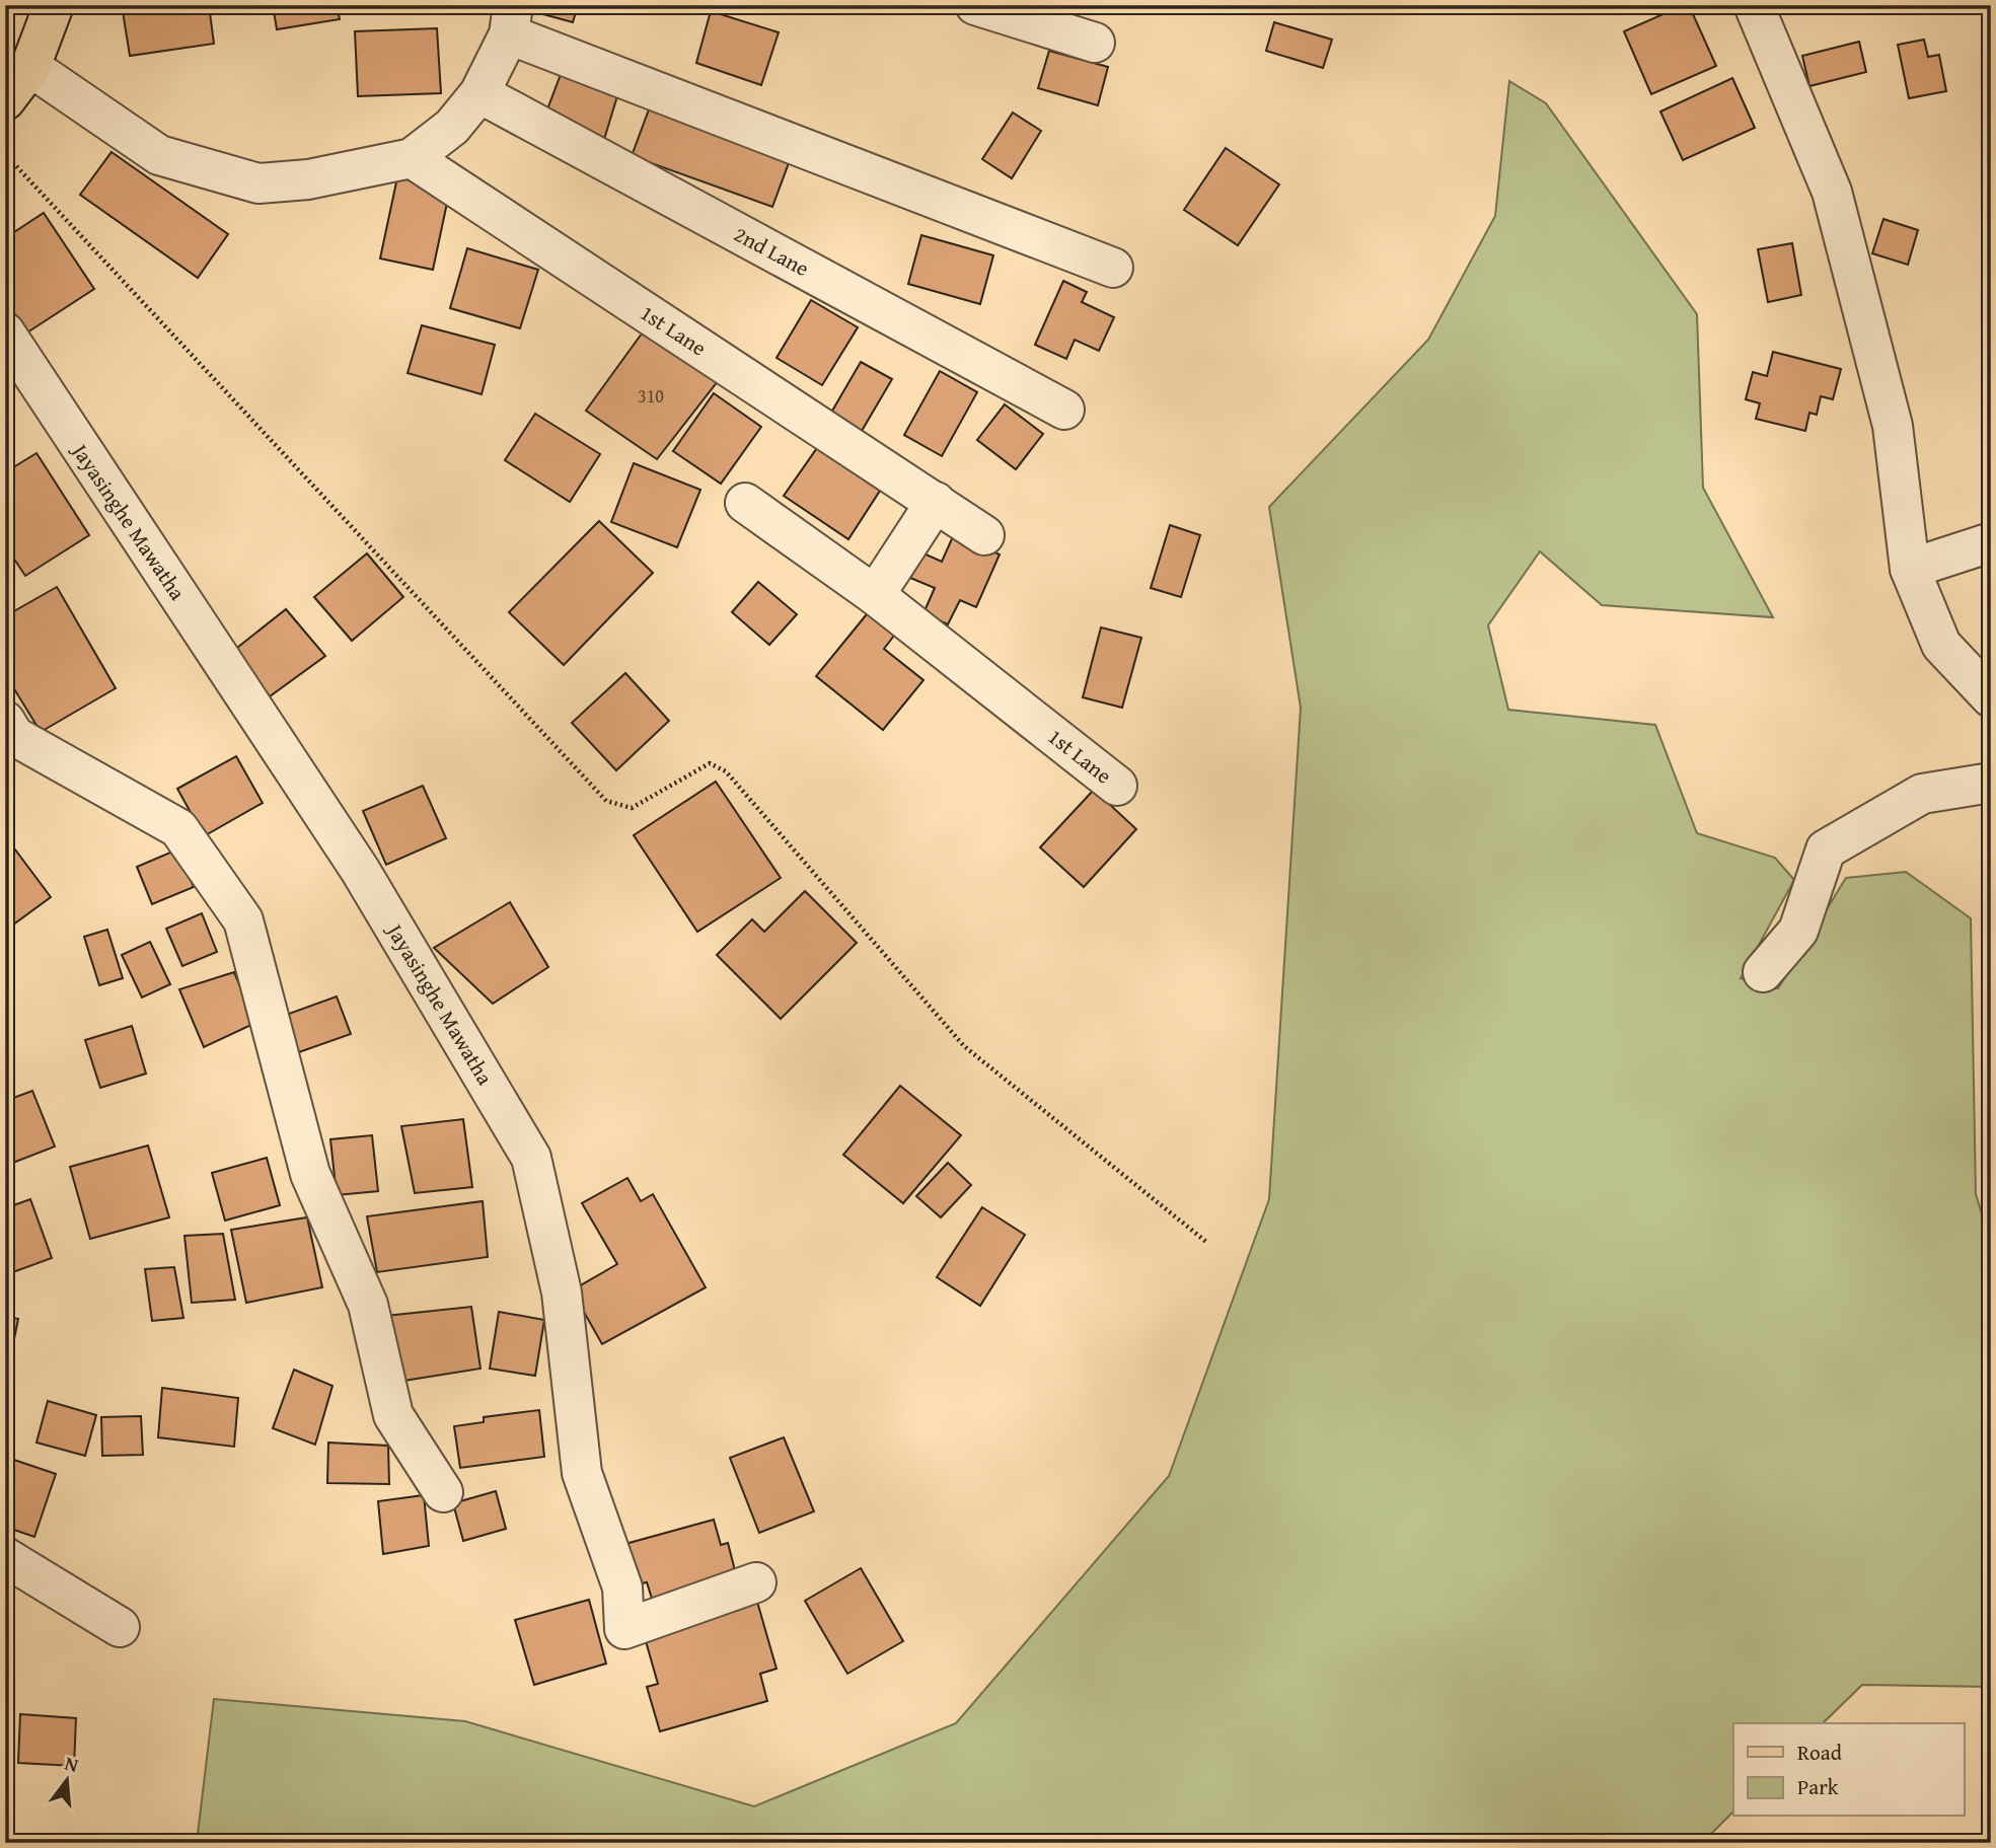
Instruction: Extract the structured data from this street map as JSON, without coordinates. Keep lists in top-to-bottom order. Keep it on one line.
{"streets":{"street":["2nd Lane","1st Lane","Jayasinghe Mawatha"]},"house_numbers":["310"],"legend":["Road","Park"],"north":"top"}
